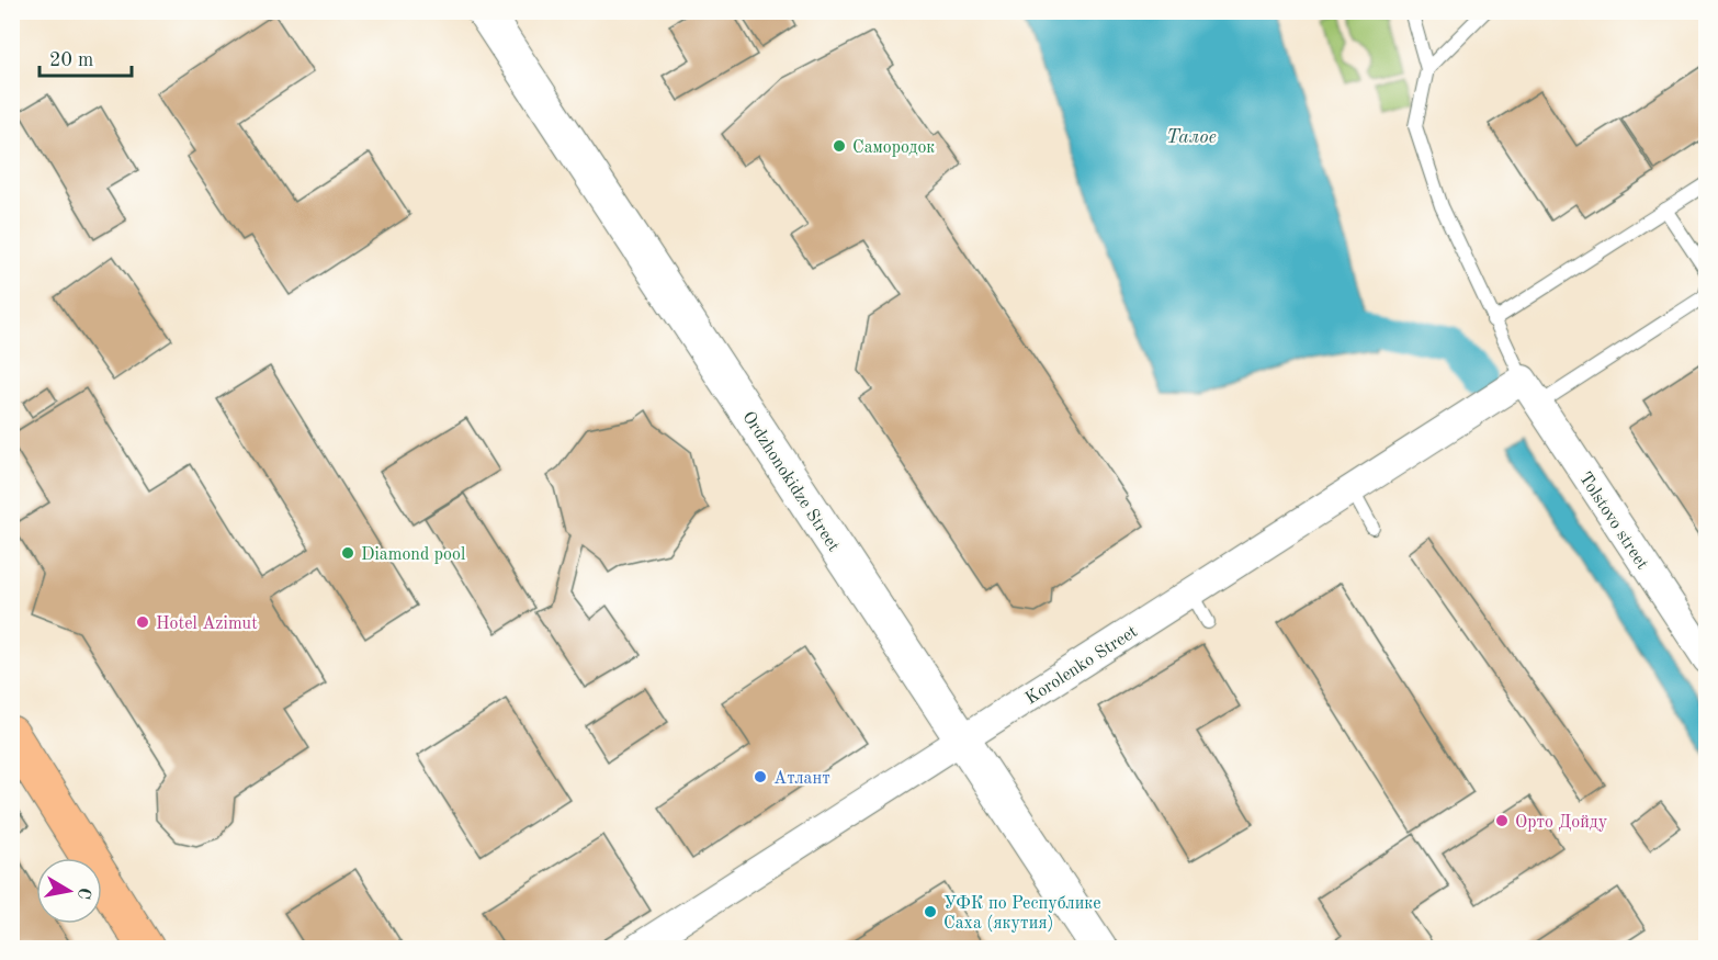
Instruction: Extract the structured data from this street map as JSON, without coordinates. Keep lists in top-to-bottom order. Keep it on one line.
{"streets":{"street":["Ordzhonokidze Street","Tolstovo street","Korolenko Street"]},"crossings":[["Ordzhonokidze Street","Korolenko Street"],["Tolstovo street","Korolenko Street"]],"water":["Талое"],"places":["Самородок","Diamond pool","Hotel Azimut","Атлант","Орто Дойду","УФК по Республике Саха (якутия)"],"scale_bar":"20 m","north":"right"}
